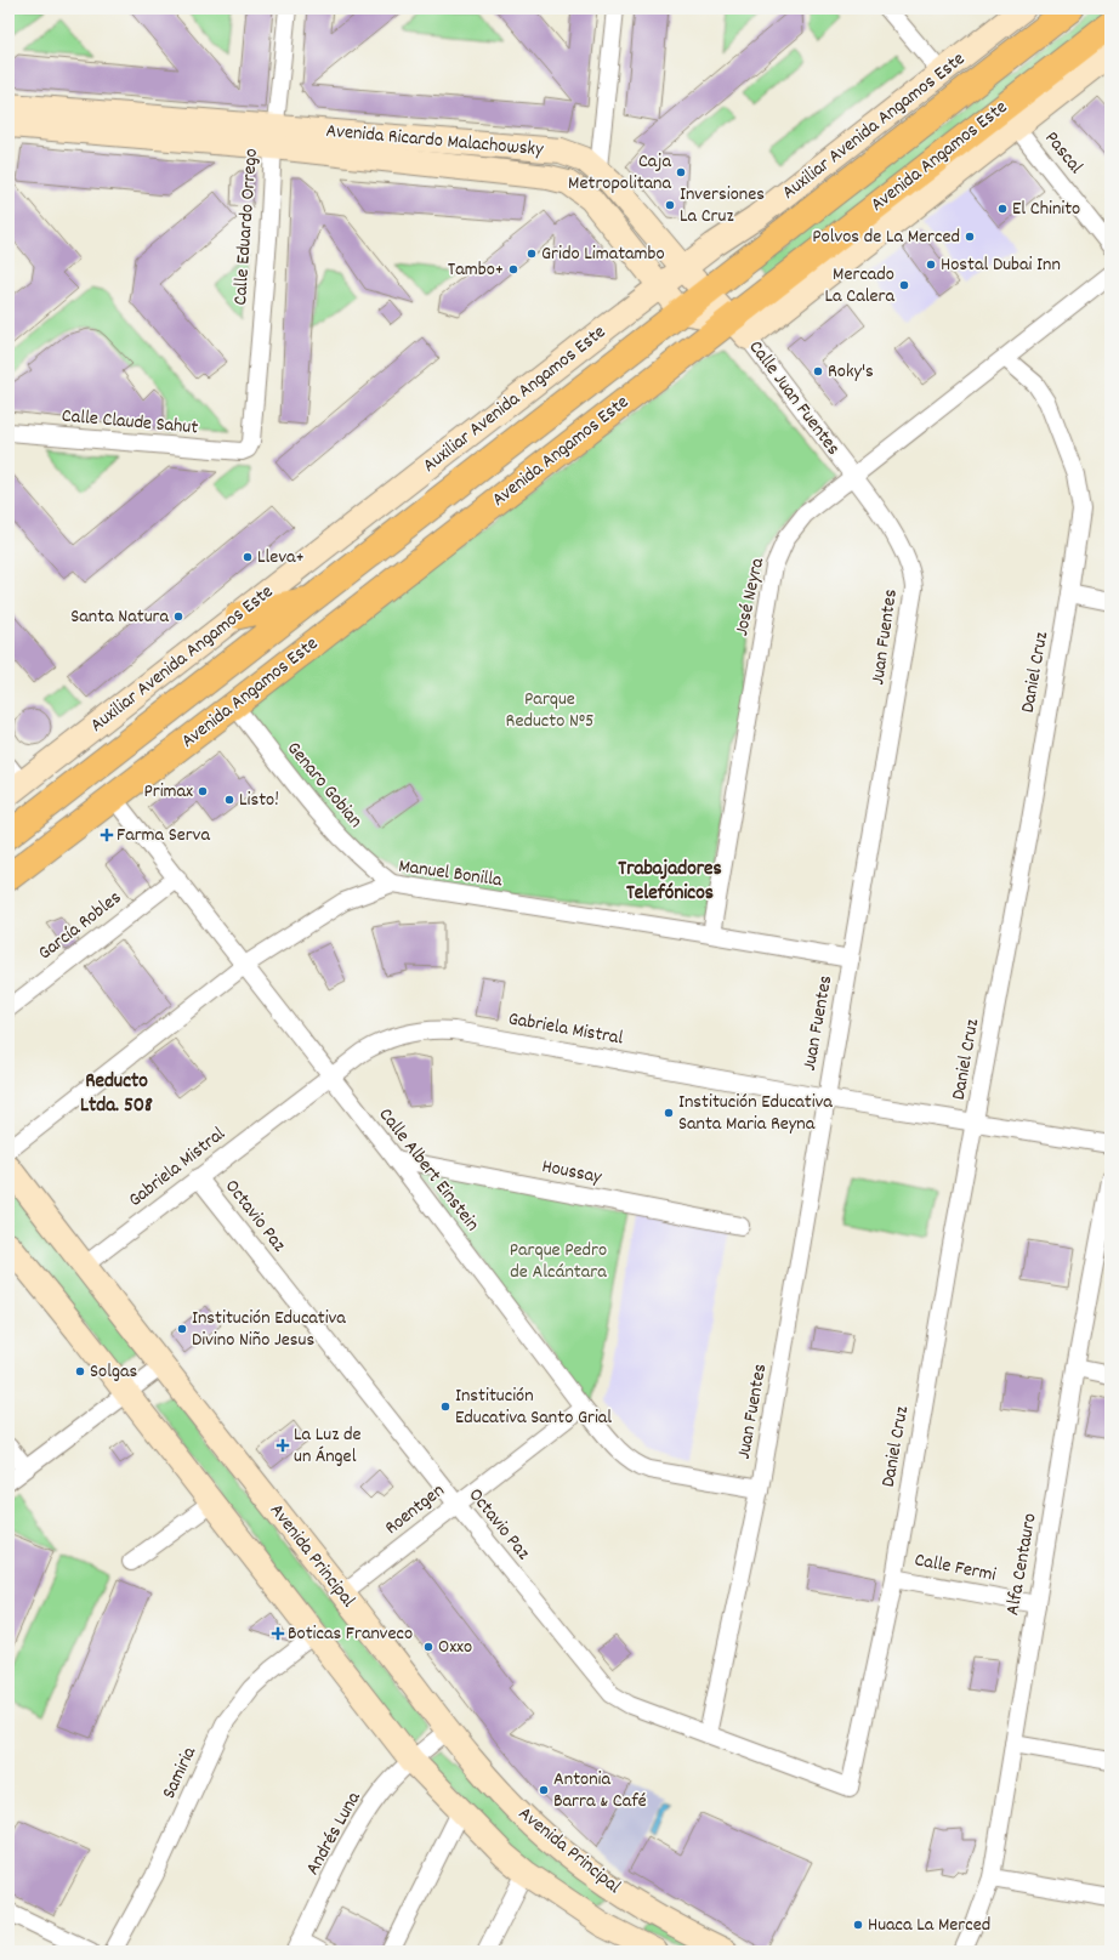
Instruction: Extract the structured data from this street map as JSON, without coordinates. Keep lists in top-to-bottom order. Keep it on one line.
{"streets":{"main road":["Avenida Angamos Este"],"street":["Auxiliar Avenida Angamos Este","Avenida Ricardo Malachowsky","Pascal","Calle Eduardo Orrego","Calle Juan Fuentes","Calle Claude Sahut","José Neyra","Juan Fuentes","Daniel Cruz","Genaro Gobian","Manuel Bonilla","García Robles","Gabriela Mistral","Calle Albert Einstein","Houssay","Octavio Paz","Roentgen","Avenida Principal","Alfa Centauro","Calle Fermi","Samiria","Andrés Luna"]},"crossings":[["Auxiliar Avenida Angamos Este","Avenida Ricardo Malachowsky"],["Avenida Ricardo Malachowsky","Avenida Angamos Este"],["Avenida Ricardo Malachowsky","Calle Eduardo Orrego"],["Avenida Ricardo Malachowsky","Calle Juan Fuentes"],["Pascal","Avenida Angamos Este"],["Avenida Angamos Este","Calle Juan Fuentes"],["Avenida Angamos Este","Genaro Gobian"],["Avenida Angamos Este","Calle Albert Einstein"],["Calle Eduardo Orrego","Calle Claude Sahut"],["Calle Juan Fuentes","José Neyra"],["Calle Juan Fuentes","Juan Fuentes"],["José Neyra","Juan Fuentes"],["José Neyra","Daniel Cruz"],["José Neyra","Manuel Bonilla"],["Juan Fuentes","Manuel Bonilla"],["Juan Fuentes","Gabriela Mistral"],["Juan Fuentes","Calle Albert Einstein"],["Juan Fuentes","Octavio Paz"],["Daniel Cruz","Gabriela Mistral"],["Daniel Cruz","Octavio Paz"],["Daniel Cruz","Calle Fermi"],["Genaro Gobian","Manuel Bonilla"],["Manuel Bonilla","Calle Albert Einstein"],["García Robles","Calle Albert Einstein"],["Gabriela Mistral","Calle Albert Einstein"],["Gabriela Mistral","Octavio Paz"],["Gabriela Mistral","Avenida Principal"],["Calle Albert Einstein","Houssay"],["Calle Albert Einstein","Roentgen"],["Octavio Paz","Roentgen"],["Roentgen","Avenida Principal"],["Avenida Principal","Samiria"],["Avenida Principal","Andrés Luna"],["Alfa Centauro","Calle Fermi"]],"districts":["Trabajadores Telefónicos","Reducto Ltda. 508"],"parks":["Parque Reducto N°5","Parque Pedro de Alcántara"],"places":{"other":["Caja Metropolitana","Inversiones La Cruz","El Chinito","Polvos de La Merced","Grido Limatambo","Hostal Dubai Inn","Tambo+","Mercado La Calera","Roky's","Lleva+","Santa Natura","Primax","Listo!","Institución Educativa Santa Maria Reyna","Institución Educativa Divino Niño Jesus","Solgas","Institución Educativa Santo Grial","Oxxo","Antonia Barra & Café","Huaca La Merced"],"health":["Farma Serva","La Luz de un Ángel","Boticas Franveco"]}}
